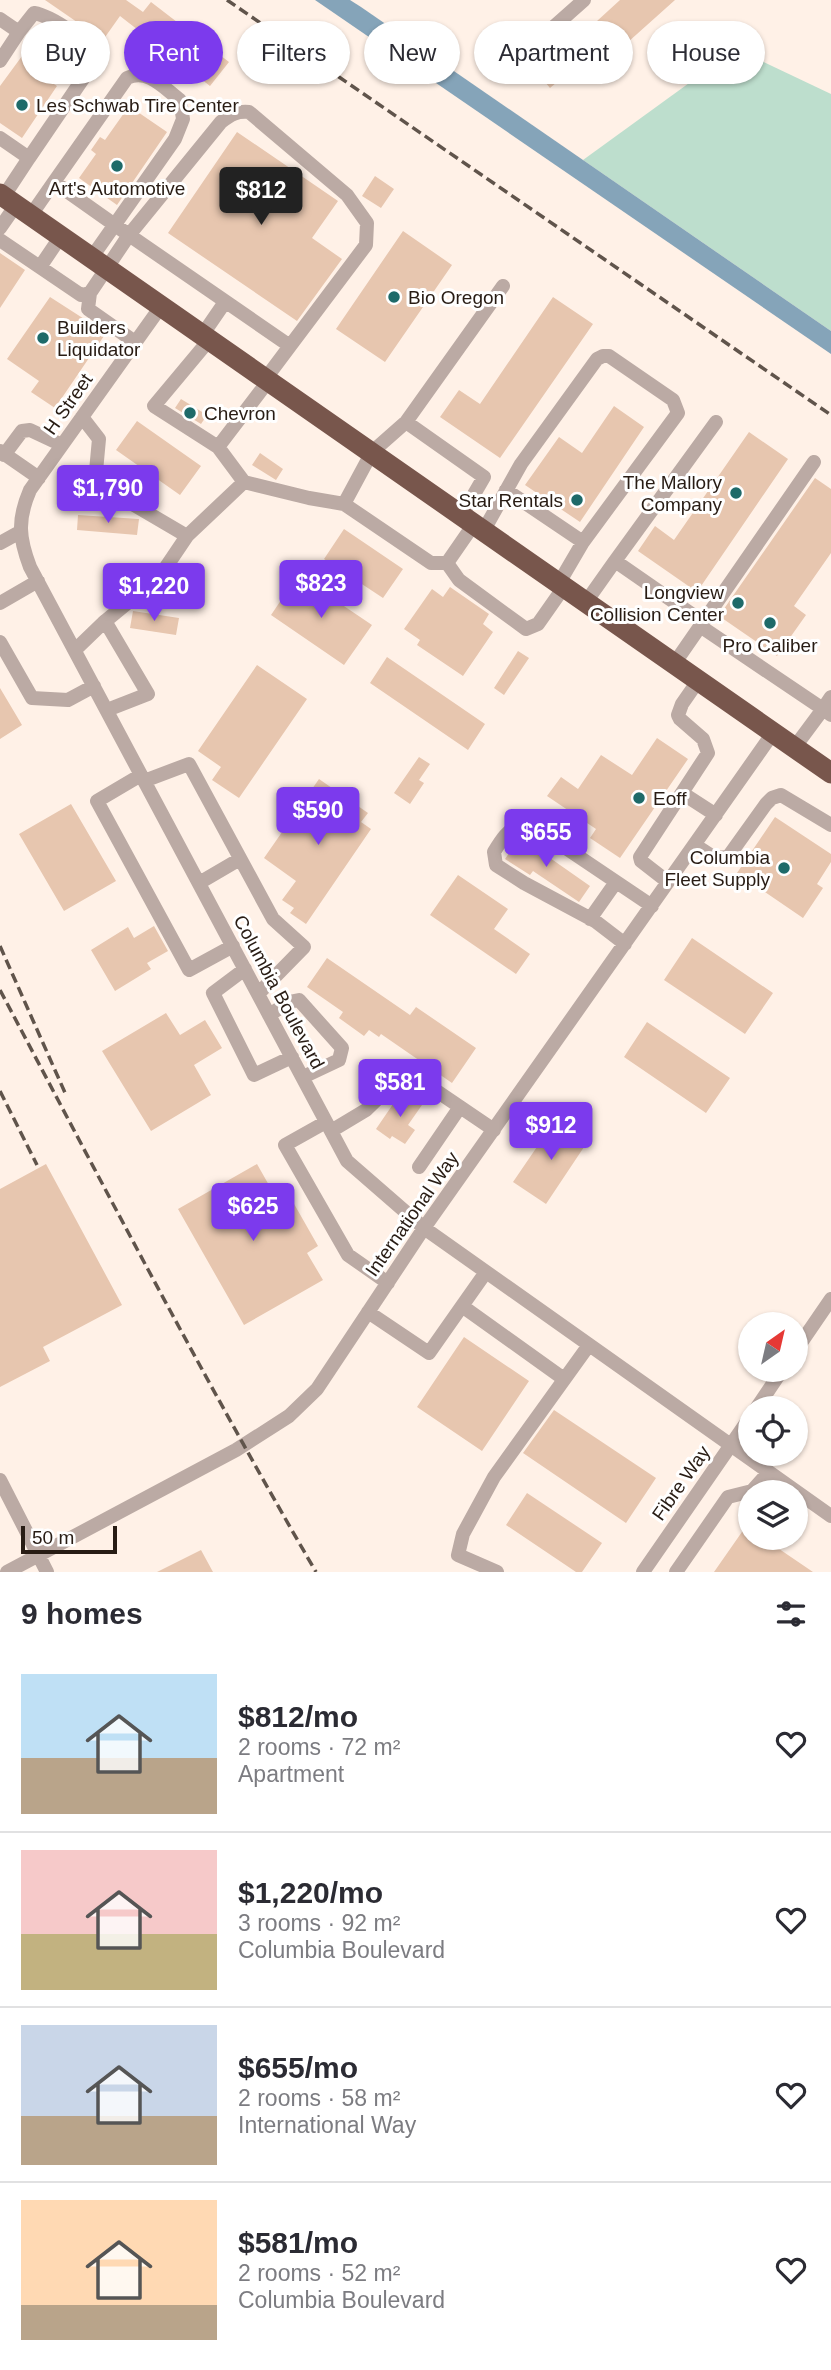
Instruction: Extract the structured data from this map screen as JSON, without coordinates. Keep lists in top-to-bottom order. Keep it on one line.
{"streets":{"street":["H Street","Columbia Boulevard","International Way","Fibre Way"]},"crossings":[["H Street","Columbia Boulevard"],["Columbia Boulevard","International Way"],["Columbia Boulevard","Fibre Way"]],"places":["Les Schwab Tire Center","Art's Automotive","Bio Oregon","Builders Liquidator","Chevron","The Mallory Company","Star Rentals","Longview Collision Center","Pro Caliber","Eoff","Columbia Fleet Supply"],"scale_bar":"50 m","north":"top right","page":{"chip":["Buy","Rent","Filters","New","Apartment","House"],"price":["$812","$1,790","$823","$1,220","$590","$655","$581","$912","$625"],"scale":"50 m","heading":"9 homes","list":[{"name":"$812/mo","note":"2 rooms · 72 m² · Apartment"},{"name":"$1,220/mo","note":"3 rooms · 92 m² · Columbia Boulevard"},{"name":"$655/mo","note":"2 rooms · 58 m² · International Way"},{"name":"$581/mo","note":"2 rooms · 52 m² · Columbia Boulevard"}]}}
